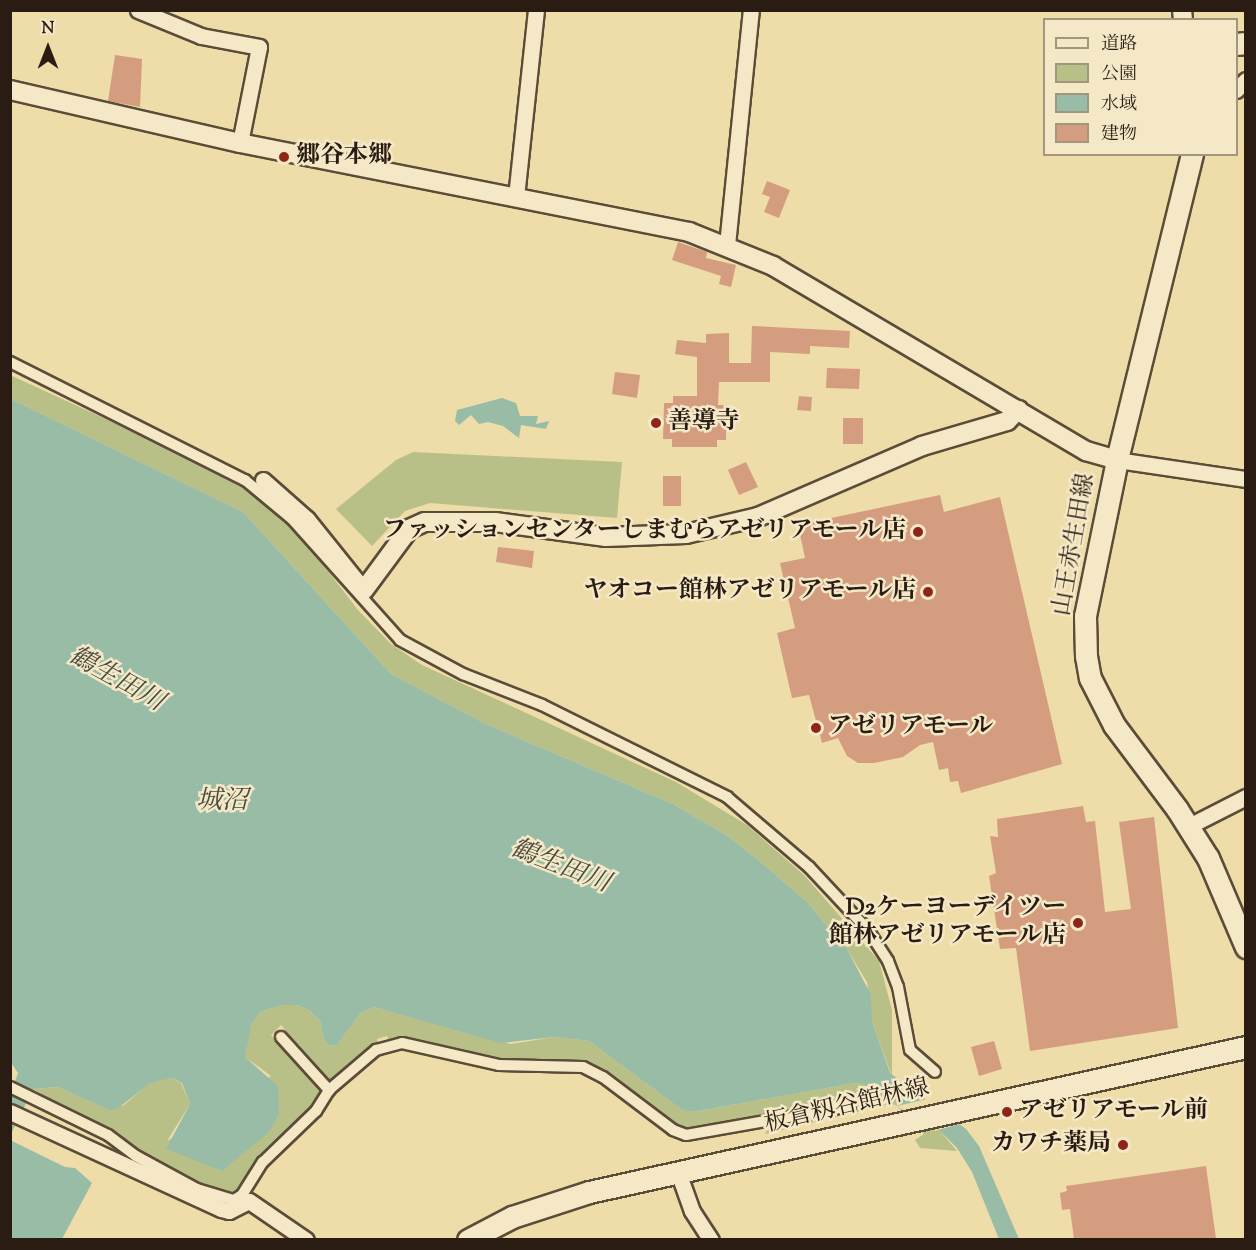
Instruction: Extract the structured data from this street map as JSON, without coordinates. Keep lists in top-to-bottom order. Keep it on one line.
{"streets":{"main road":["山王赤生田線","板倉籾谷館林線"]},"water":["鶴生田川","城沼"],"places":["郷谷本郷","善導寺","ファッションセンターしまむらアゼリアモール店","ヤオコー館林アゼリアモール店","アゼリアモール","D2ケーヨーデイツー 館林アゼリアモール店","アゼリアモール前","カワチ薬局"],"legend":["道路","公園","水域","建物"],"north":"top"}
